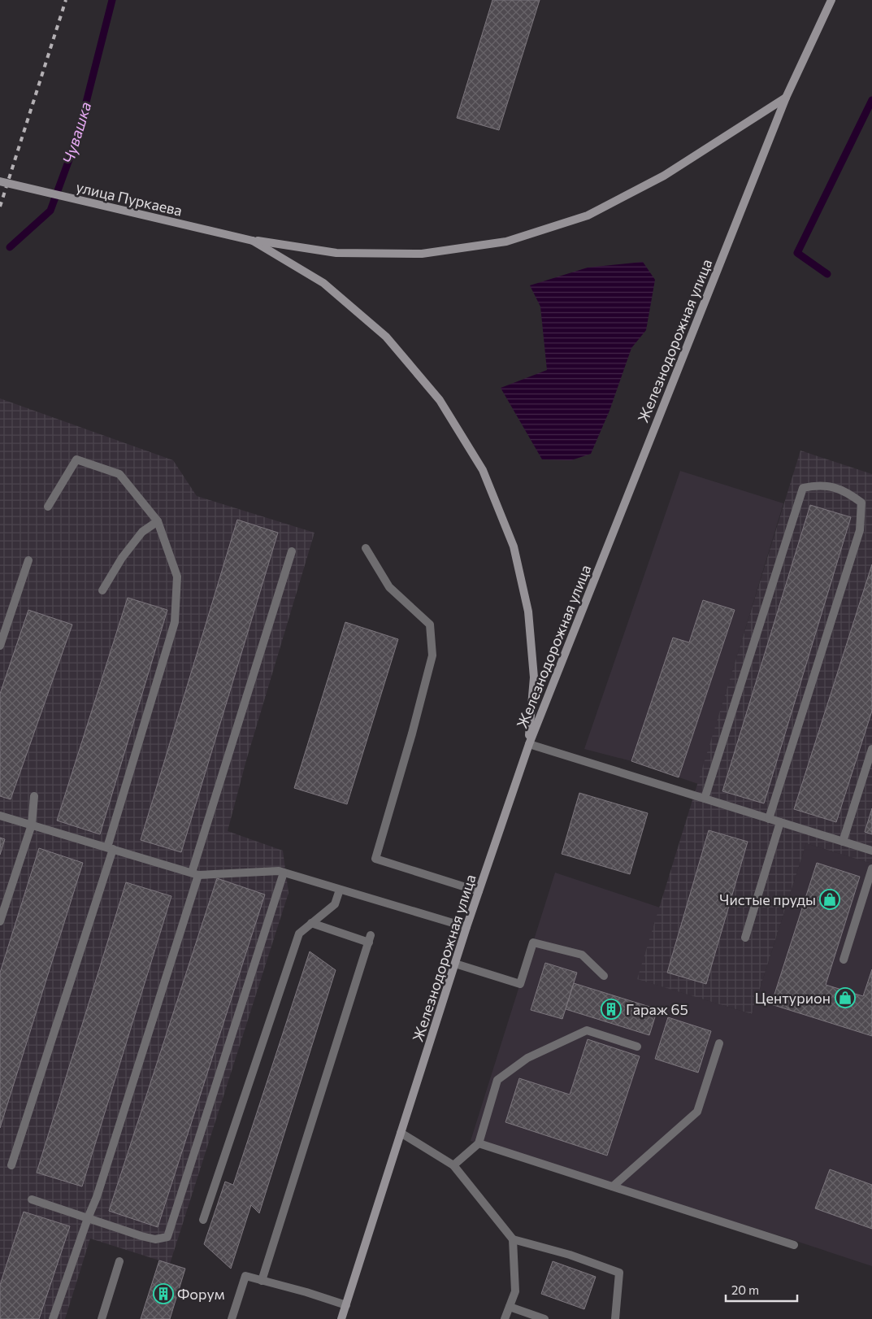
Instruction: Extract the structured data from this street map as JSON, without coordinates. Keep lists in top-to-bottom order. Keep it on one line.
{"streets":{"main road":["улица Пуркаева","Железнодорожная улица"]},"water":["Чувашка"],"places":{"shop":["Чистые пруды","Центурион"],"building":["Гараж 65","Форум"]},"scale_bar":"20 m"}
